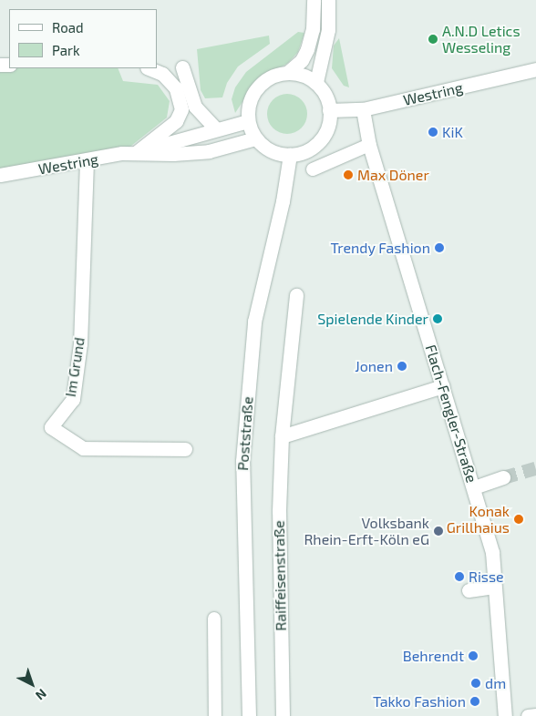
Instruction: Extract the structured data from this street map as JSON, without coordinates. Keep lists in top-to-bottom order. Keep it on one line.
{"streets":{"street":["Westring","Im Grund","Flach-Fengler-Straße","Poststraße","Raiffeisenstraße"]},"crossings":[["Westring","Im Grund"],["Westring","Flach-Fengler-Straße"],["Westring","Poststraße"]],"places":["A.N.D Letics Wesseling","KiK","Max Döner","Trendy Fashion","Spielende Kinder","Jonen","Konak Grillhaius","Volksbank Rhein-Erft-Köln eG","Risse","Behrendt","dm","Takko Fashion"],"legend":["Road","Park"],"north":"bottom right"}
